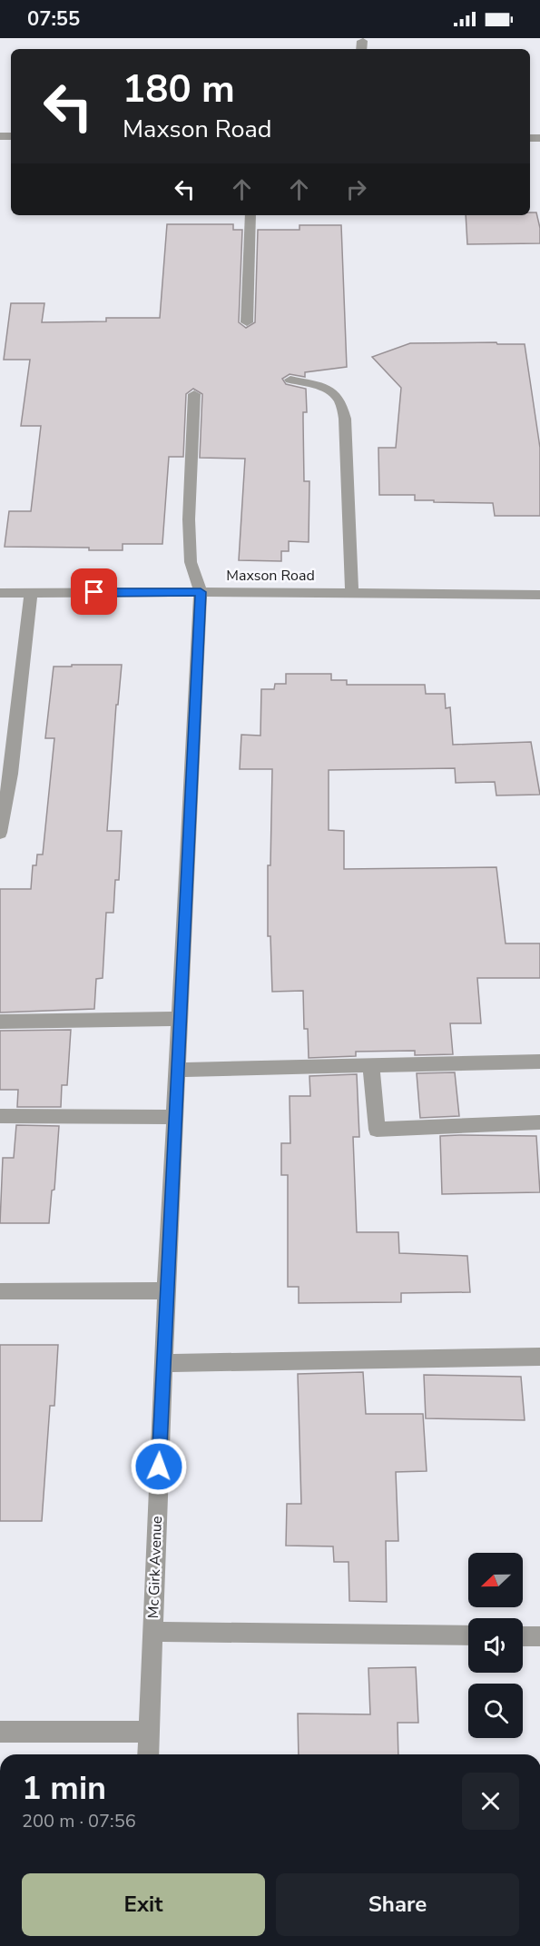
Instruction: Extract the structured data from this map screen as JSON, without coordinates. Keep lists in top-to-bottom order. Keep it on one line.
{"streets":{"street":["Maxson Road","Mc Girk Avenue"]},"crossings":[["Maxson Road","Mc Girk Avenue"]],"north":"left","page":{"status":"07:55","turn":["180 m","Maxson Road"],"heading":["1 min","200 m · 07:56"],"buttons":["Exit","Share"]}}
